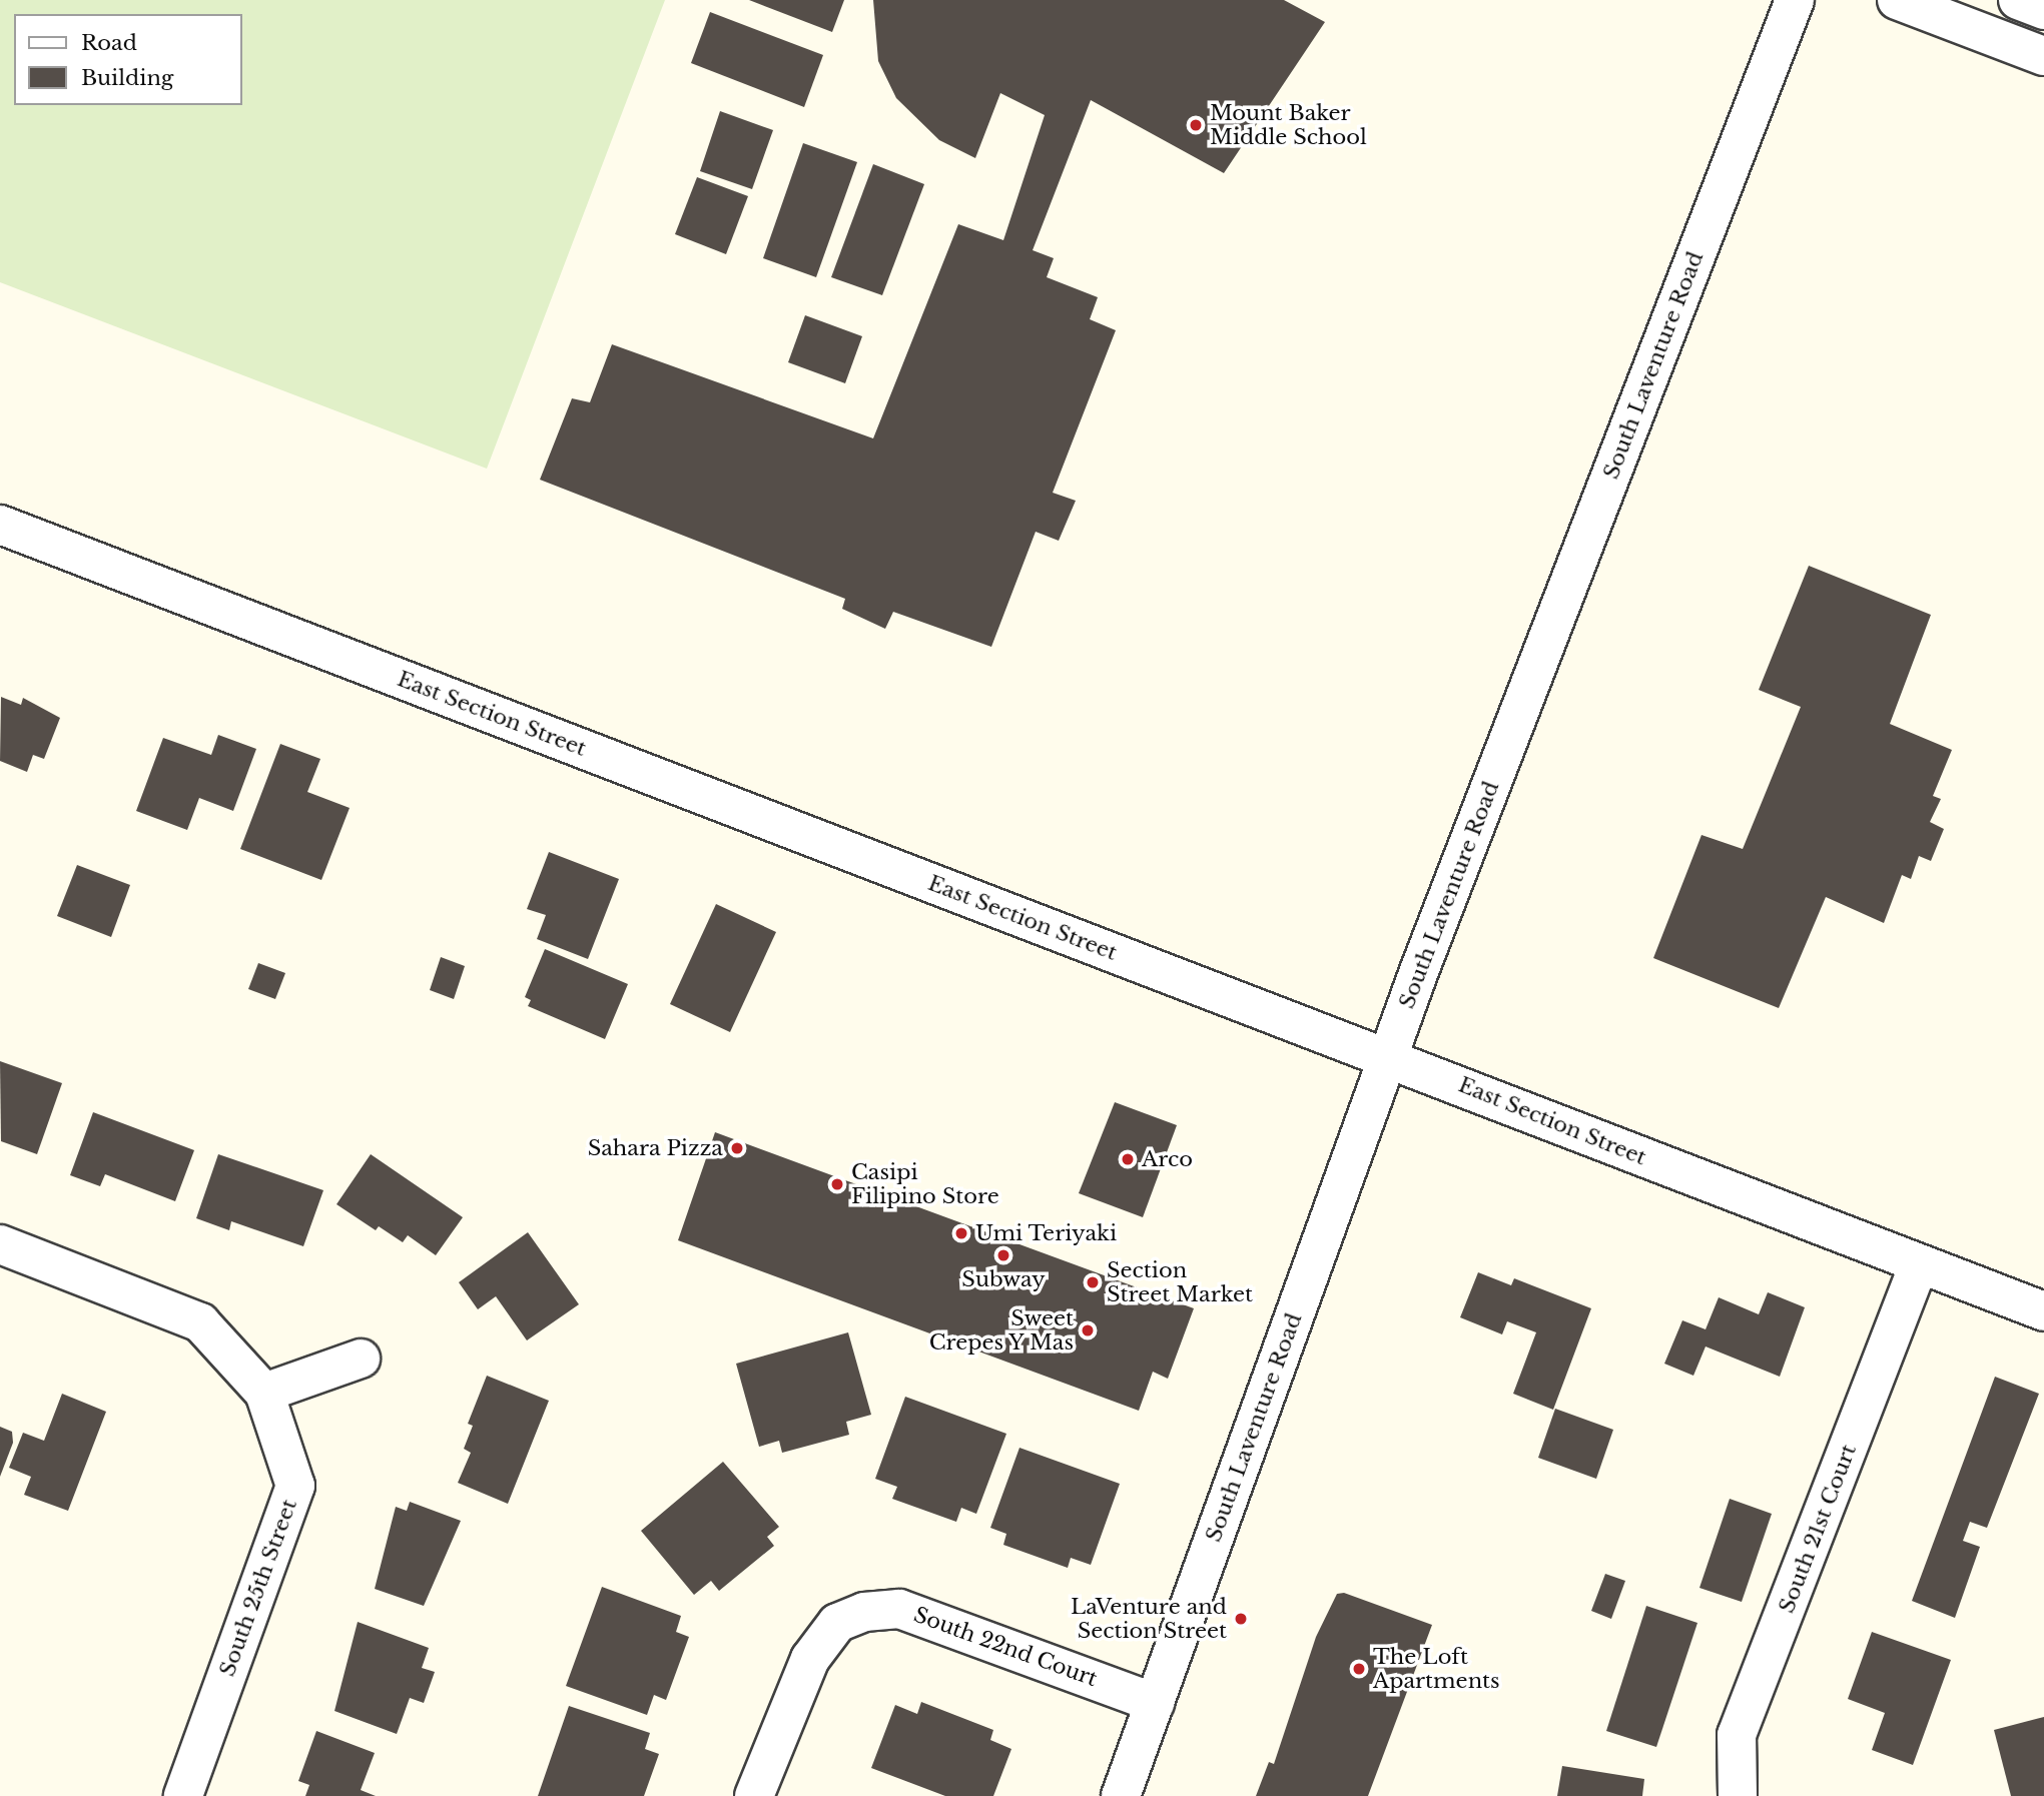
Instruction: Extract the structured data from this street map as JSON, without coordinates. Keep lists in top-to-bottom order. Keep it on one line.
{"streets":{"street":["South Laventure Road","East Section Street","South 21st Court","South 25th Street","South 22nd Court"]},"crossings":[["South Laventure Road","East Section Street"],["South Laventure Road","South 22nd Court"],["East Section Street","South 21st Court"]],"places":["Mount Baker Middle School","Sahara Pizza","Arco","Casipi Filipino Store","Umi Teriyaki","Subway","Section Street Market","Sweet Crepes Y Mas","LaVenture and Section Street","The Loft Apartments"],"legend":["Road","Building"]}
